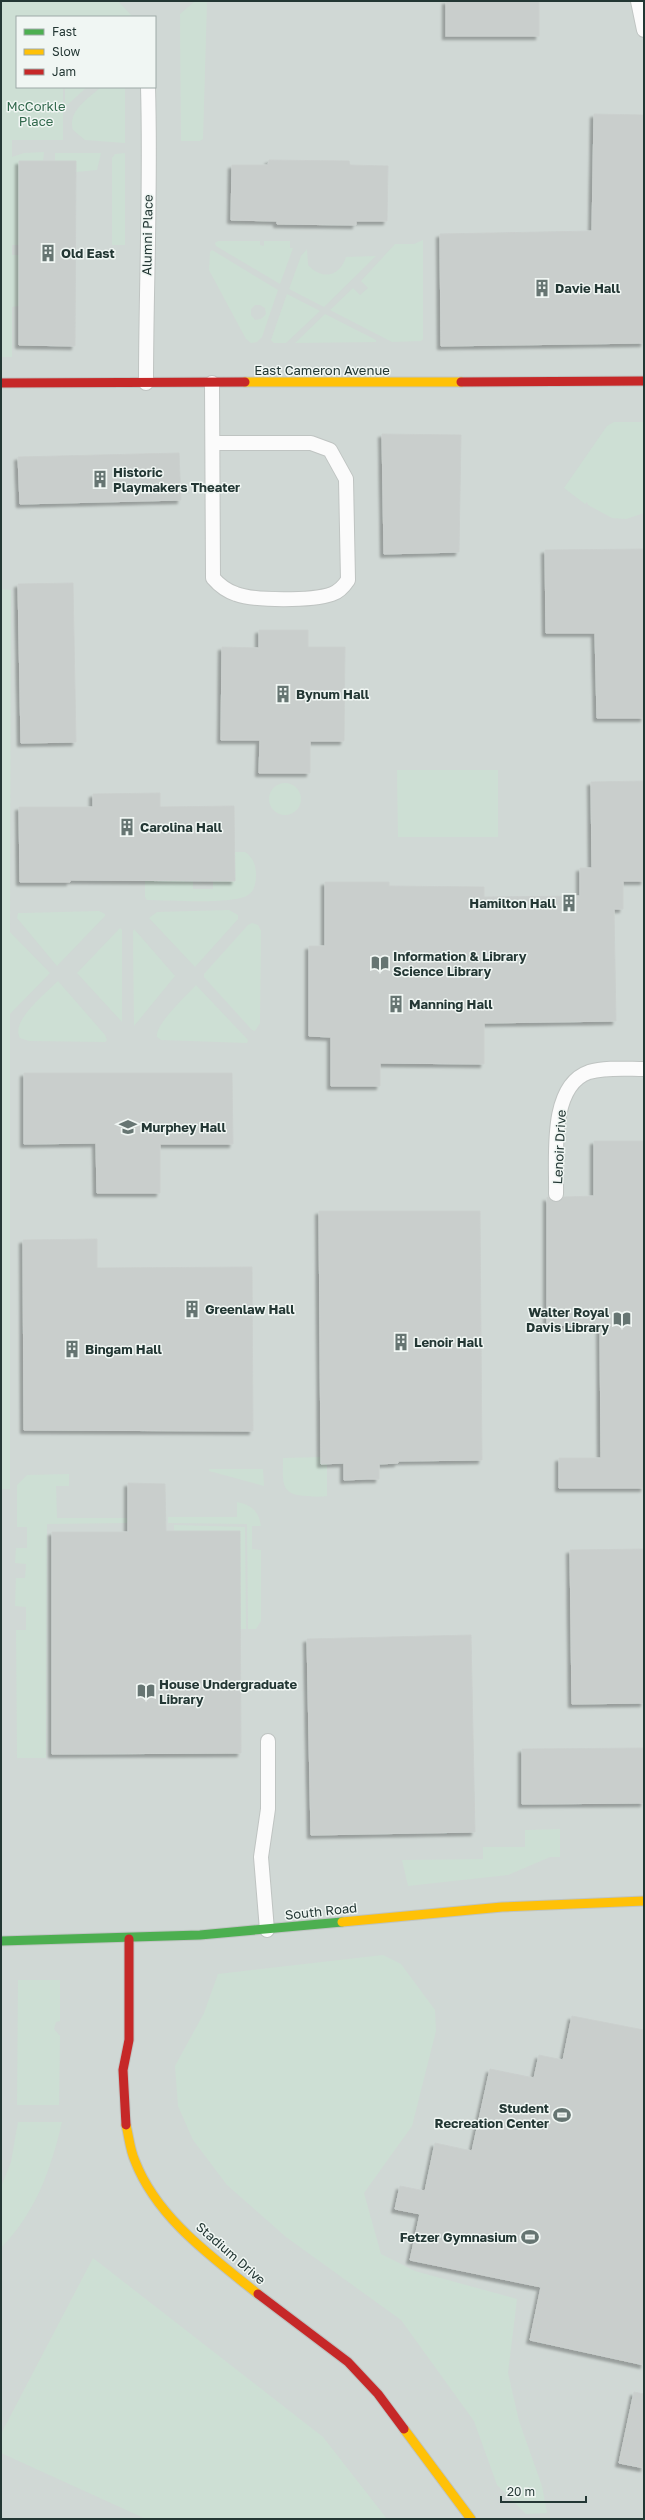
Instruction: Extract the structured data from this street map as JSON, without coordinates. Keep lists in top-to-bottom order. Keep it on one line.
{"streets":{"street":["East Cameron Avenue","South Road","Stadium Drive"],"lane":["Alumni Place","Lenoir Drive"]},"crossings":[["Alumni Place","East Cameron Avenue"],["South Road","Stadium Drive"]],"parks":["McCorkle Place"],"places":{"building":["Old East","Davie Hall","Historic Playmakers Theater","Bynum Hall","Carolina Hall","Hamilton Hall","Manning Hall","Greenlaw Hall","Lenoir Hall","Bingam Hall"],"library":["Information & Library Science Library","Walter Royal Davis Library","House Undergraduate Library"],"school or university":["Murphey Hall"],"sports":["Student Recreation Center","Fetzer Gymnasium"]},"legend":["Fast","Slow","Jam"],"scale_bar":"20 m"}
